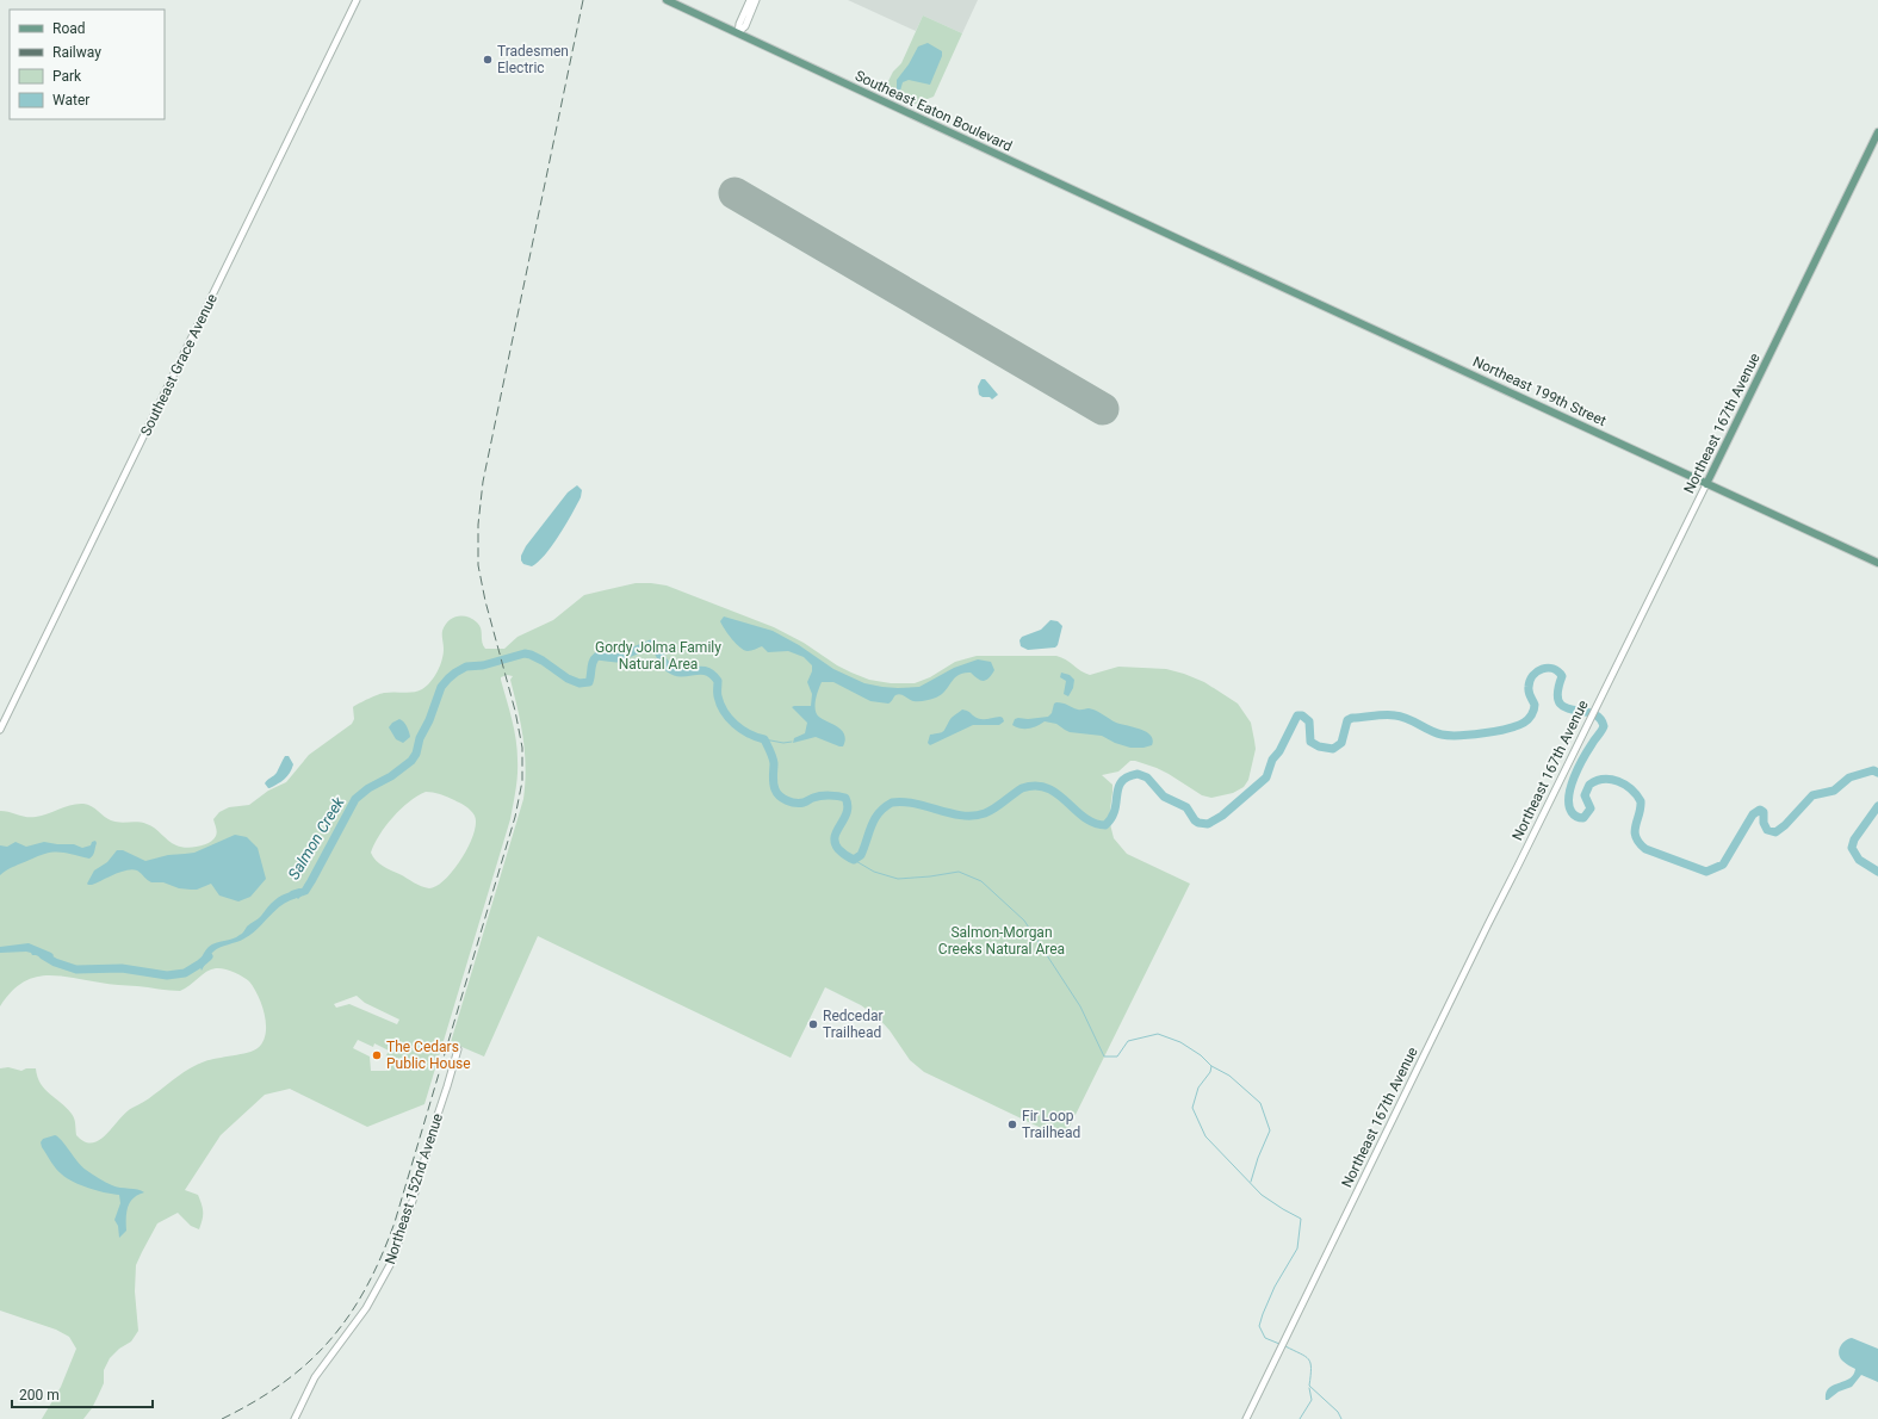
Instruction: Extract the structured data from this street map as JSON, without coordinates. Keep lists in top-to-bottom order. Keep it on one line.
{"streets":{"main road":["Southeast Eaton Boulevard","Northeast 199th Street","Northeast 167th Avenue"],"street":["Southeast Grace Avenue","Northeast 152nd Avenue"]},"crossings":[["Southeast Eaton Boulevard","Northeast 199th Street"],["Northeast 199th Street","Northeast 167th Avenue"]],"water":["Salmon Creek"],"parks":["Gordy Jolma Family Natural Area","Salmon-Morgan Creeks Natural Area"],"places":["Tradesmen Electric","Redcedar Trailhead","The Cedars Public House","Fir Loop Trailhead"],"legend":["Road","Railway","Park","Water"],"scale_bar":"200 m"}
